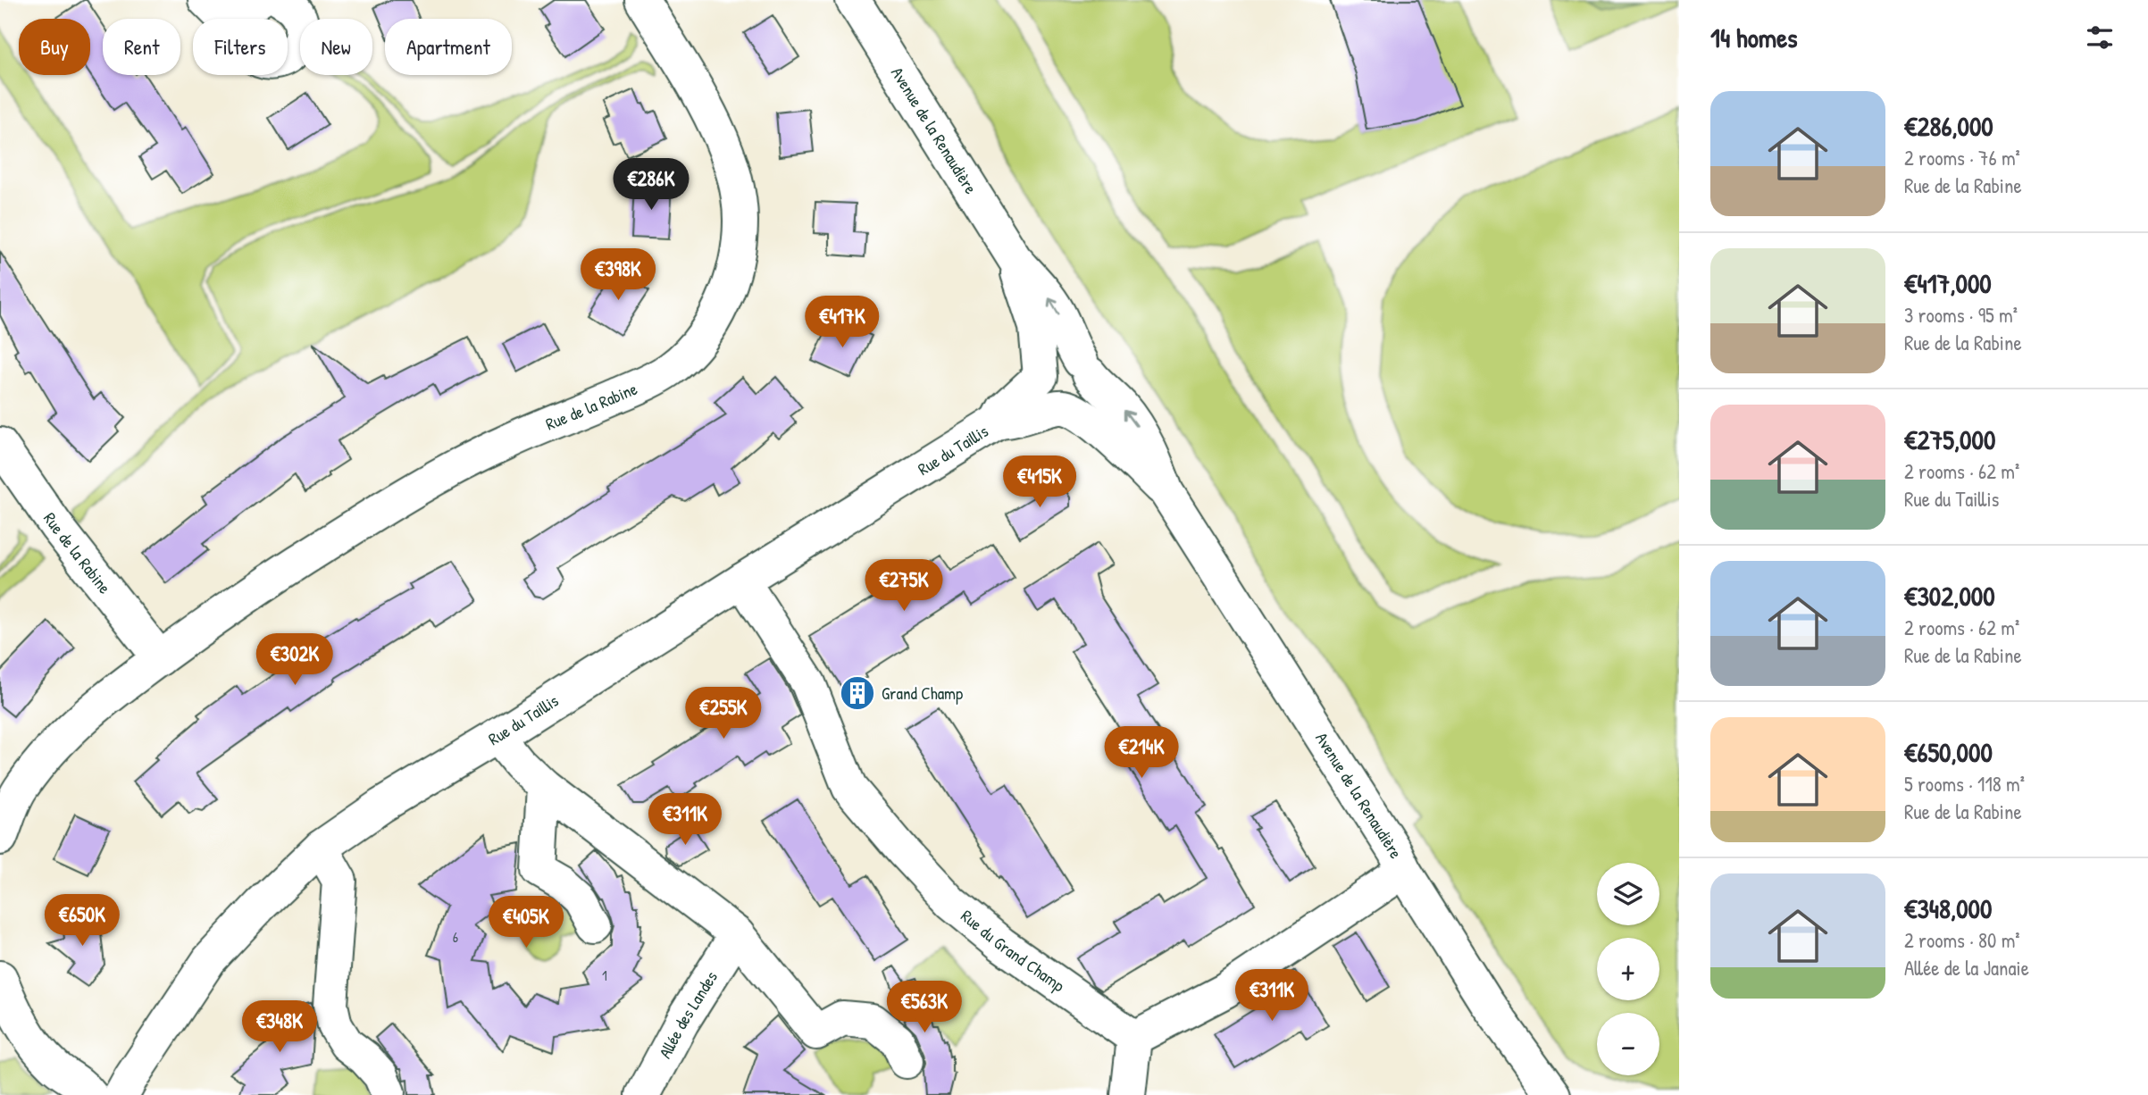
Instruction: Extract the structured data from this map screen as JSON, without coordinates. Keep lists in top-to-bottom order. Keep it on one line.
{"streets":{"street":["Avenue de la Renaudière","Rue de la Rabine","Rue du Taillis","Rue du Grand Champ","Allée des Landes"]},"crossings":[["Avenue de la Renaudière","Rue du Taillis"],["Rue du Taillis","Rue du Grand Champ"]],"places":{"building":["Grand Champ"]},"house_numbers":["6","1"],"page":{"heading":"14 homes","chip":["Buy","Rent","Filters","New","Apartment"],"list":[{"name":"€286,000","note":"2 rooms · 76 m² · Rue de la Rabine"},{"name":"€417,000","note":"3 rooms · 95 m² · Rue de la Rabine"},{"name":"€275,000","note":"2 rooms · 62 m² · Rue du Taillis"},{"name":"€302,000","note":"2 rooms · 62 m² · Rue de la Rabine"},{"name":"€650,000","note":"5 rooms · 118 m² · Rue de la Rabine"},{"name":"€348,000","note":"2 rooms · 80 m² · Allée de la Janaie"}],"price":["€286K","€398K","€417K","€415K","€275K","€302K","€255K","€214K","€311K","€650K","€405K","€311K","€563K","€348K"],"map_buttons":["+","−"]}}
